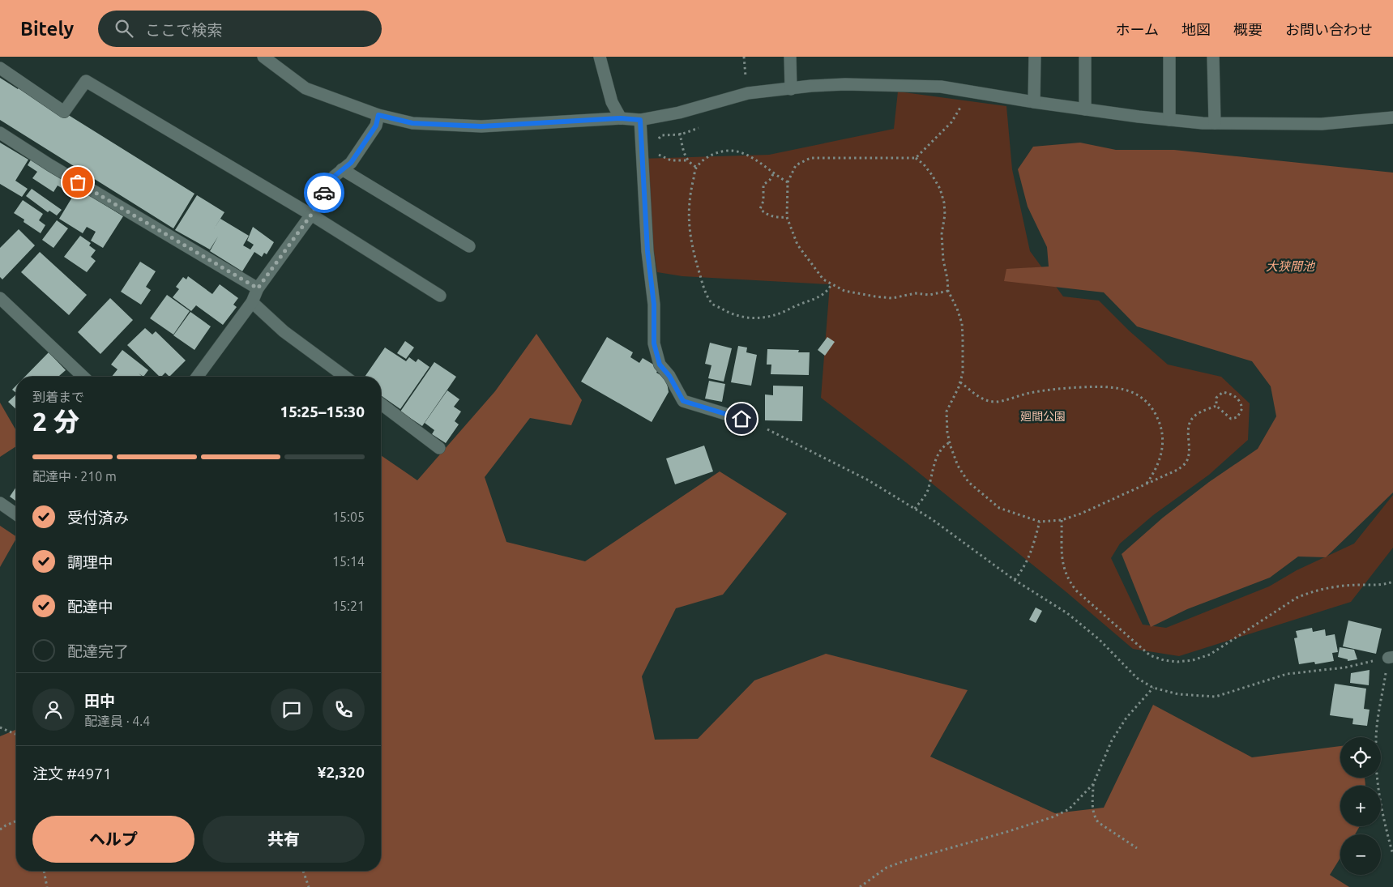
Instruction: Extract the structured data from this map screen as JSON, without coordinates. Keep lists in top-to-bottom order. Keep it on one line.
{"water":["大狭間池"],"parks":["廻間公園"],"page":{"header":"Bitely","search":"ここで検索","nav":["ホーム","地図","概要","お問い合わせ"],"heading":["2 分","到着まで","15:25–15:30"],"panel":["田中","配達員 · 4.4","注文 #4971","¥2,320"],"bar":"配達中 · 210 m","list":[["受付済み","15:05"],["調理中","15:14"],["配達中","15:21"],"配達完了"],"map_buttons":["+","−"],"buttons":["ヘルプ","共有"]}}
